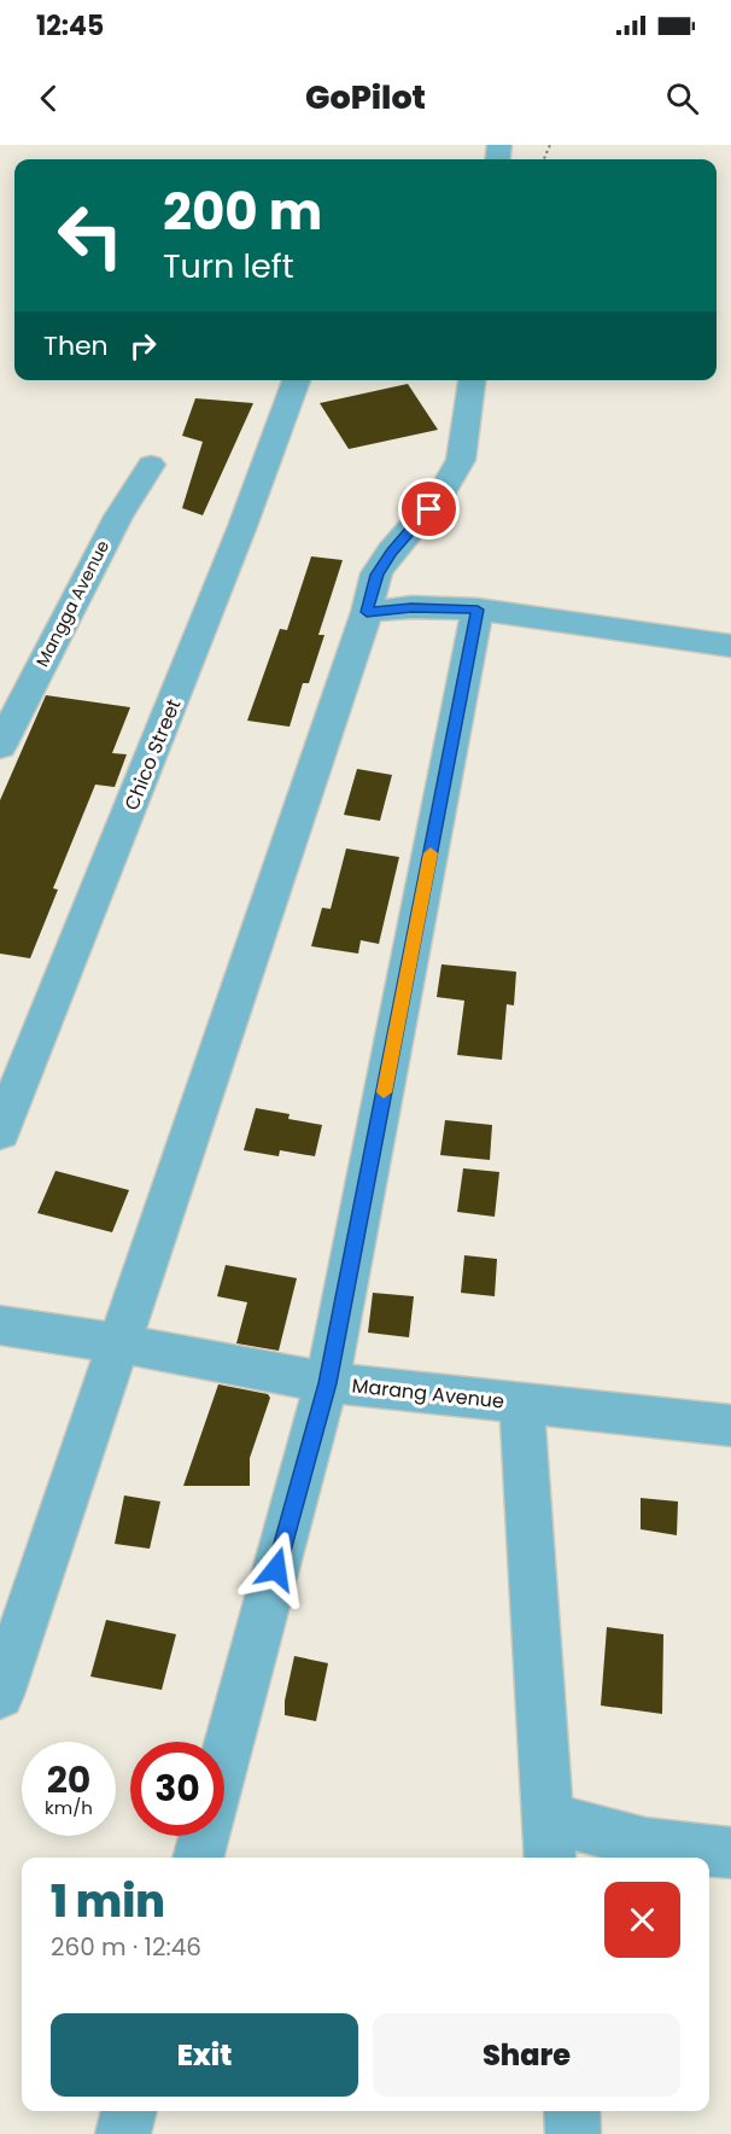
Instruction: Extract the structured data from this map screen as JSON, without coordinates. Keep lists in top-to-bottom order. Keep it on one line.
{"streets":{"street":["Mangga Avenue","Chico Street","Marang Avenue"]},"page":{"status":"12:45","header":"GoPilot","turn":["200 m","Turn left"],"then":"Then","speed":"20 km/h","limit":"30","heading":["1 min","260 m · 12:46"],"buttons":["Exit","Share"]}}
